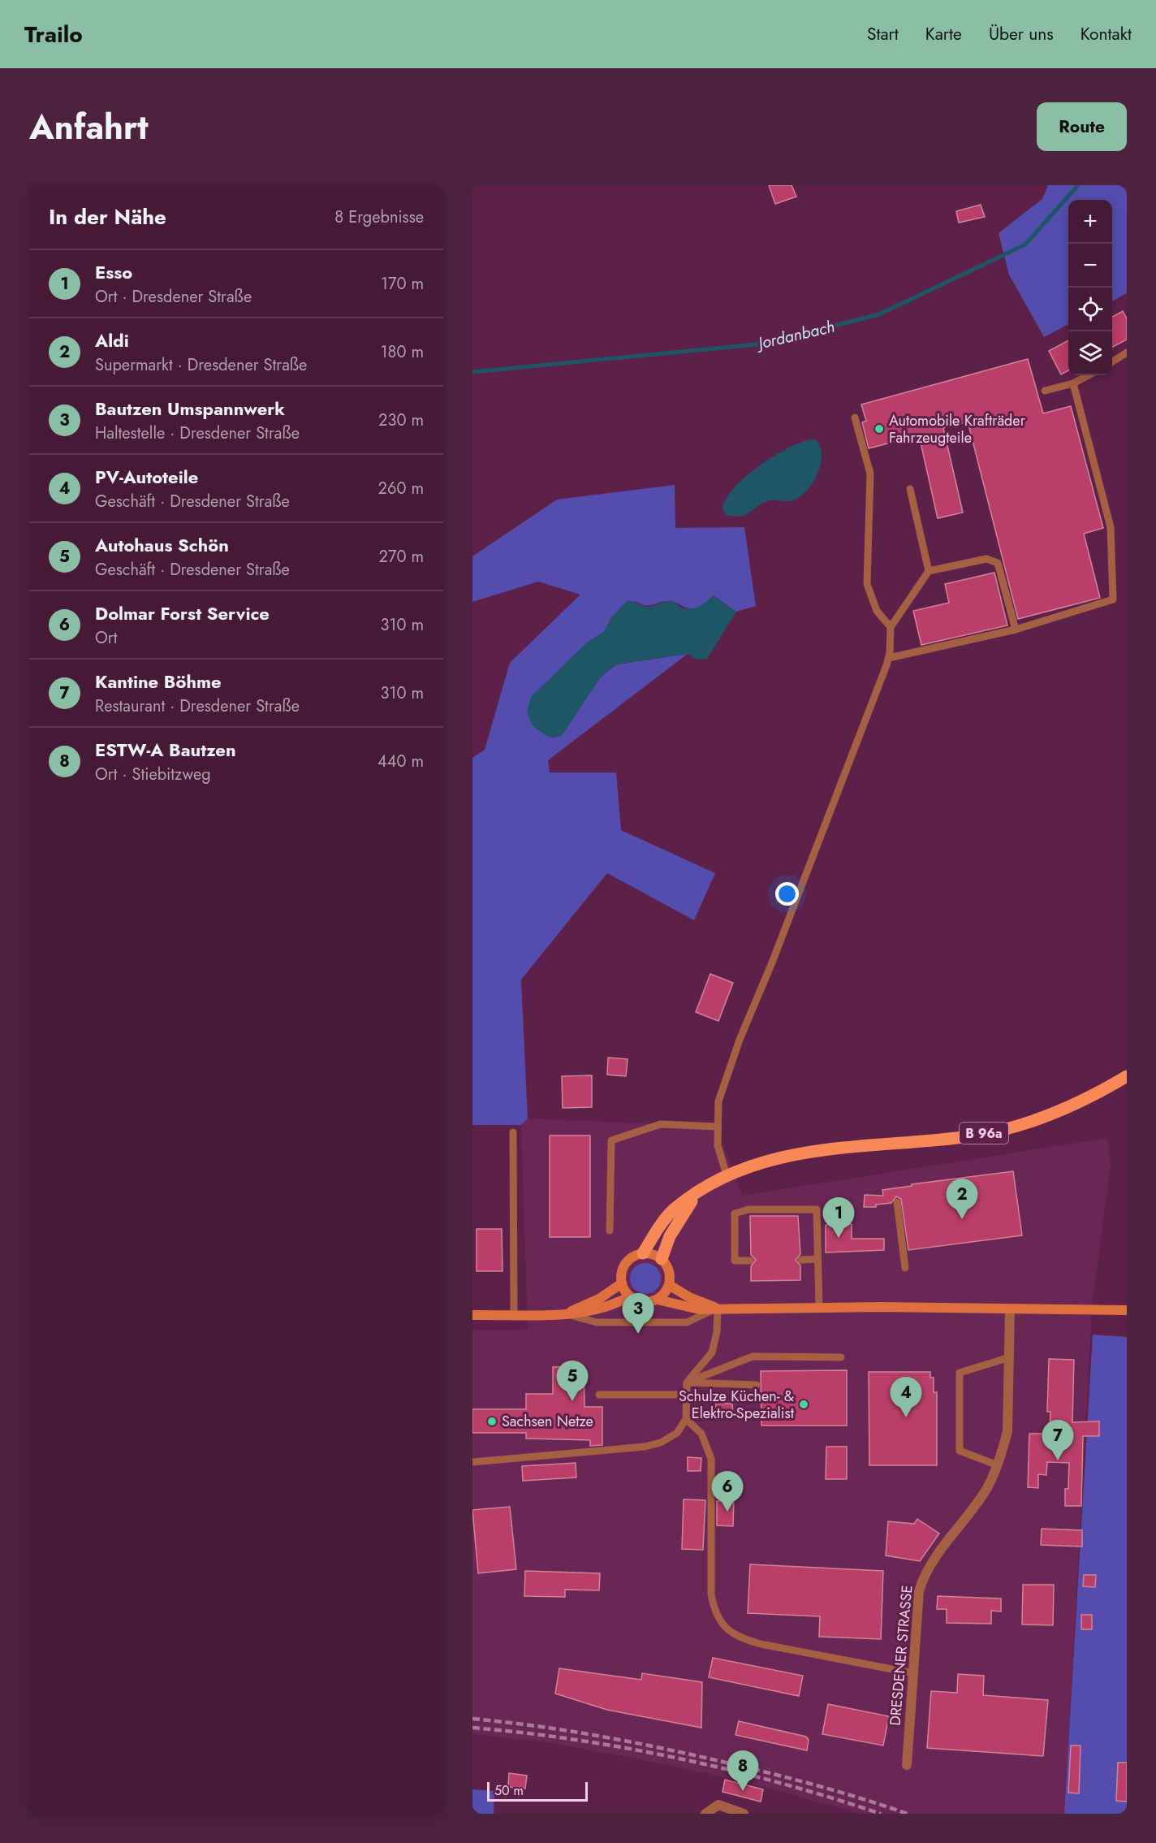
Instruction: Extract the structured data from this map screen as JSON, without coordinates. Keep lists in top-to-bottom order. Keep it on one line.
{"streets":{"main road":["B 96a"],"street":["DRESDENER STRASSE"]},"water":["Jordanbach"],"places":["Automobile Krafträder Fahrzeugteile","Schulze Küchen- & Elektro-Spezialist","Sachsen Netze"],"scale_bar":"50 m","page":{"header":"Trailo","nav":["Start","Karte","Über uns","Kontakt"],"title":"Anfahrt","buttons":"Route","heading":["In der Nähe","8 Ergebnisse"],"map_buttons":["+","−"],"list":[{"mark":"1","name":"Esso","note":"Ort · Dresdener Straße","value":"170 m"},{"mark":"2","name":"Aldi","note":"Supermarkt · Dresdener Straße","value":"180 m"},{"mark":"3","name":"Bautzen Umspannwerk","note":"Haltestelle · Dresdener Straße","value":"230 m"},{"mark":"4","name":"PV-Autoteile","note":"Geschäft · Dresdener Straße","value":"260 m"},{"mark":"5","name":"Autohaus Schön","note":"Geschäft · Dresdener Straße","value":"270 m"},{"mark":"6","name":"Dolmar Forst Service","note":"Ort","value":"310 m"},{"mark":"7","name":"Kantine Böhme","note":"Restaurant · Dresdener Straße","value":"310 m"},{"mark":"8","name":"ESTW-A Bautzen","note":"Ort · Stiebitzweg","value":"440 m"}],"pins":["2","1","3","5","4","7","6","8"],"scale":"50 m"}}
